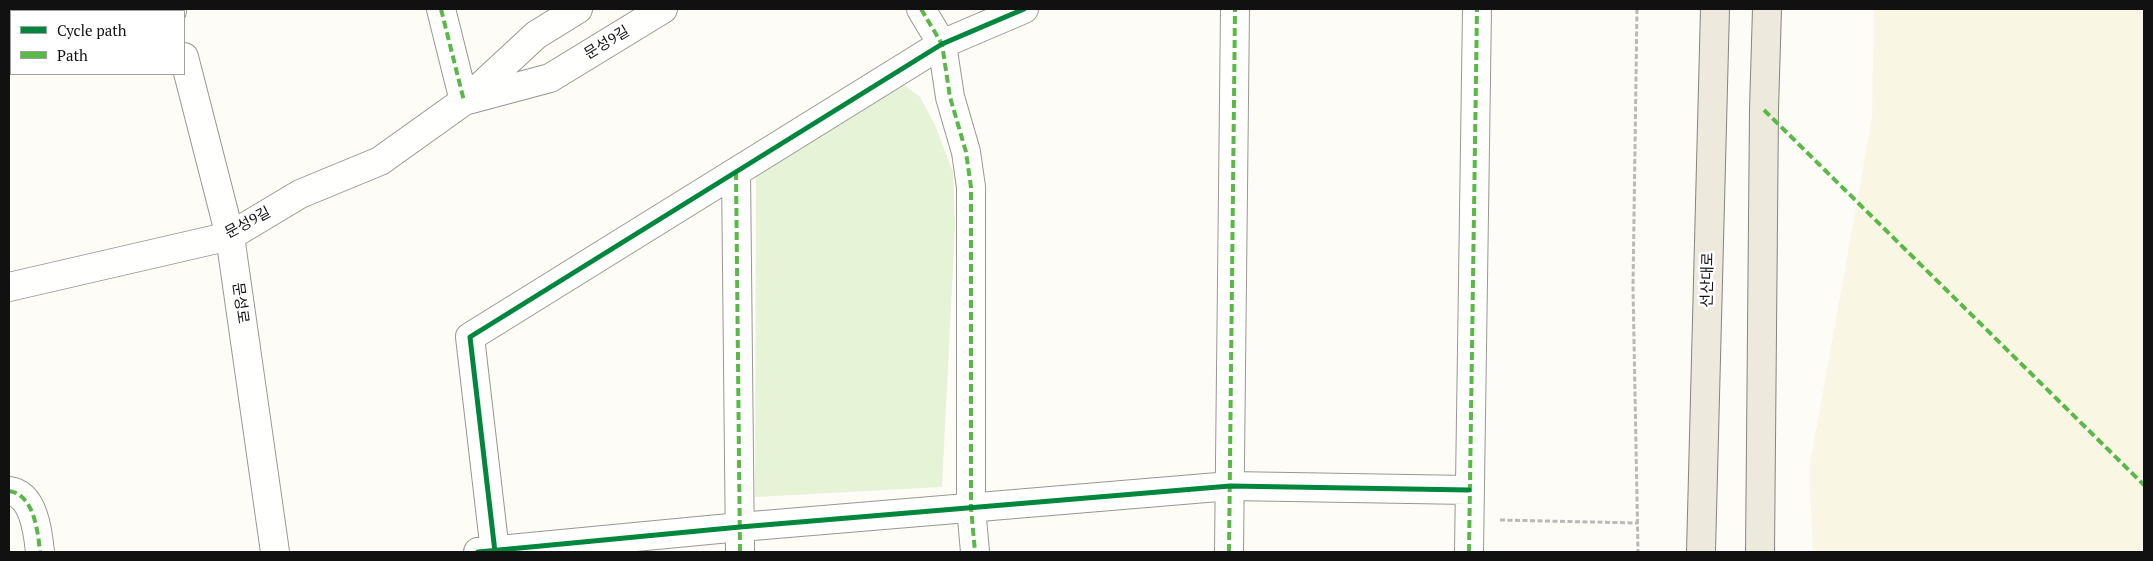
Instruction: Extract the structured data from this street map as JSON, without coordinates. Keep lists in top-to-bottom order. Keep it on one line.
{"streets":{"main road":["선산대로"],"street":["문성9길","문성로"]},"crossings":[["문성9길","문성로"]],"legend":["Cycle path","Path"]}
